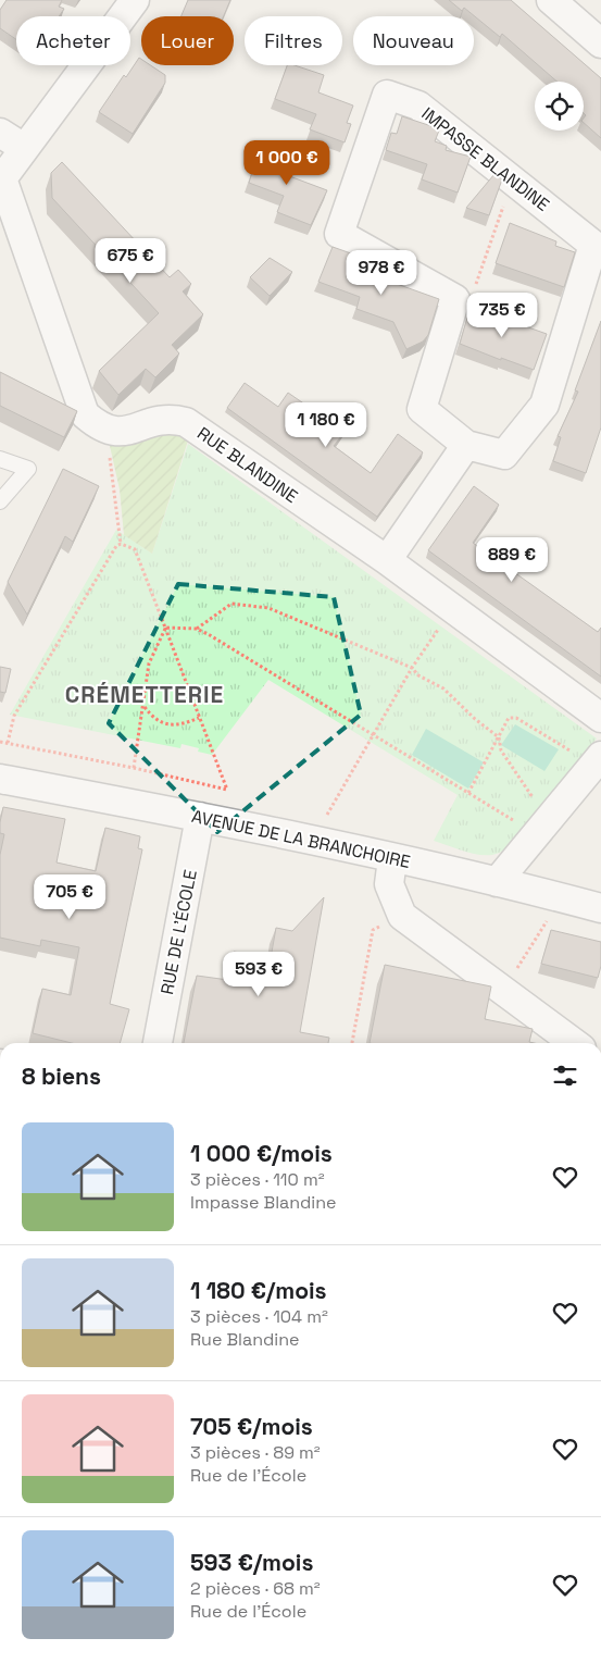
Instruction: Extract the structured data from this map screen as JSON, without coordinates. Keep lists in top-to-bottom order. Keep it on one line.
{"streets":{"street":["IMPASSE BLANDINE","RUE BLANDINE","AVENUE DE LA BRANCHOIRE","RUE DE L'ÉCOLE"]},"crossings":[["AVENUE DE LA BRANCHOIRE","RUE DE L'ÉCOLE"]],"districts":["CRÉMETTERIE"],"page":{"chip":["Acheter","Louer","Filtres","Nouveau"],"price":["1 000 €","675 €","978 €","735 €","1 180 €","889 €","705 €","593 €"],"heading":"8 biens","list":[{"name":"1 000 €/mois","note":"3 pièces · 110 m² · Impasse Blandine"},{"name":"1 180 €/mois","note":"3 pièces · 104 m² · Rue Blandine"},{"name":"705 €/mois","note":"3 pièces · 89 m² · Rue de l'École"},{"name":"593 €/mois","note":"2 pièces · 68 m² · Rue de l'École"}]}}
